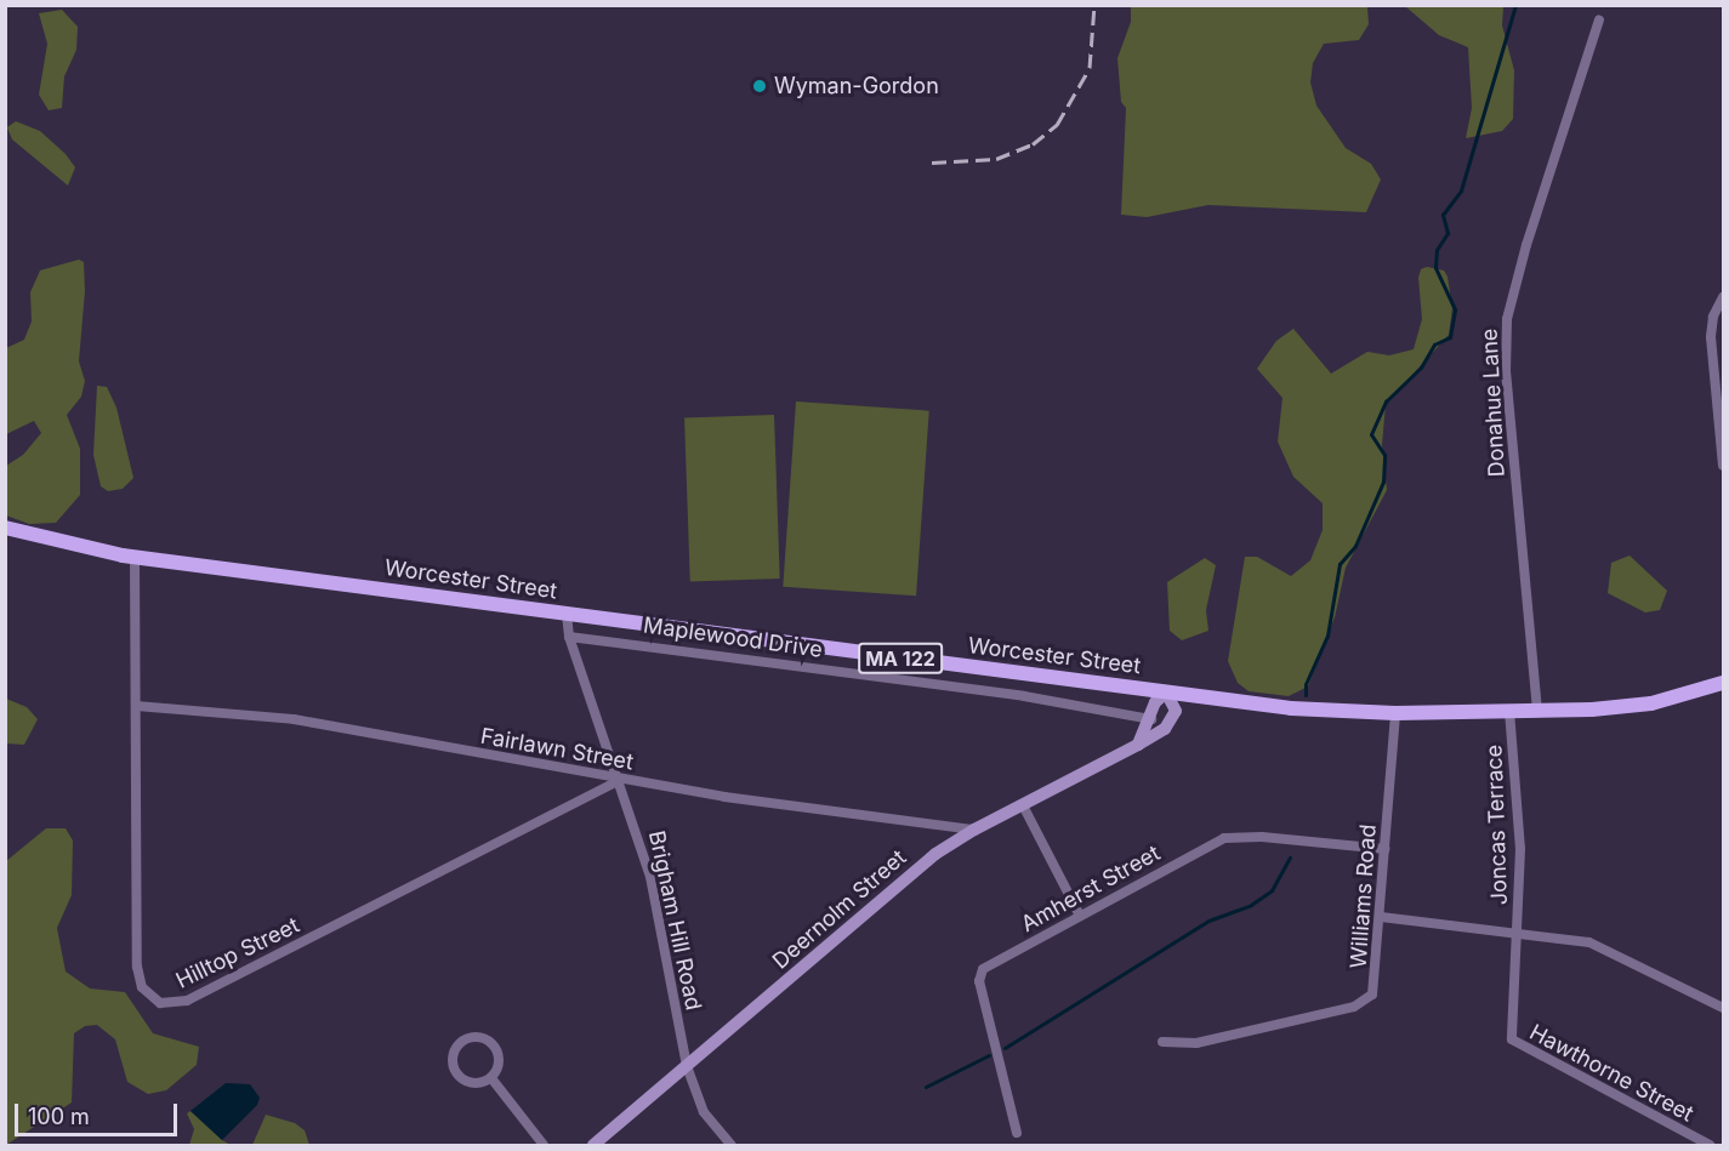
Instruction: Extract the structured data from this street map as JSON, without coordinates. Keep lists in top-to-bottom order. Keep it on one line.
{"streets":{"main road":["Worcester Street","MA 122"],"street":["Donahue Lane","Maplewood Drive","Fairlawn Street","Joncas Terrace","Amherst Street","Williams Road","Deernolm Street","Brigham Hill Road","Hilltop Street","Hawthorne Street"]},"crossings":[["Donahue Lane","Worcester Street"],["Worcester Street","Joncas Terrace"],["Worcester Street","Williams Road"],["Worcester Street","Deernolm Street"],["Worcester Street","Brigham Hill Road"],["Worcester Street","Hilltop Street"],["Maplewood Drive","Brigham Hill Road"],["Fairlawn Street","Deernolm Street"],["Fairlawn Street","Brigham Hill Road"],["Fairlawn Street","Hilltop Street"],["Joncas Terrace","Hawthorne Street"],["Amherst Street","Williams Road"],["Deernolm Street","Brigham Hill Road"],["Brigham Hill Road","Hilltop Street"]],"places":["Wyman-Gordon"],"scale_bar":"100 m"}
